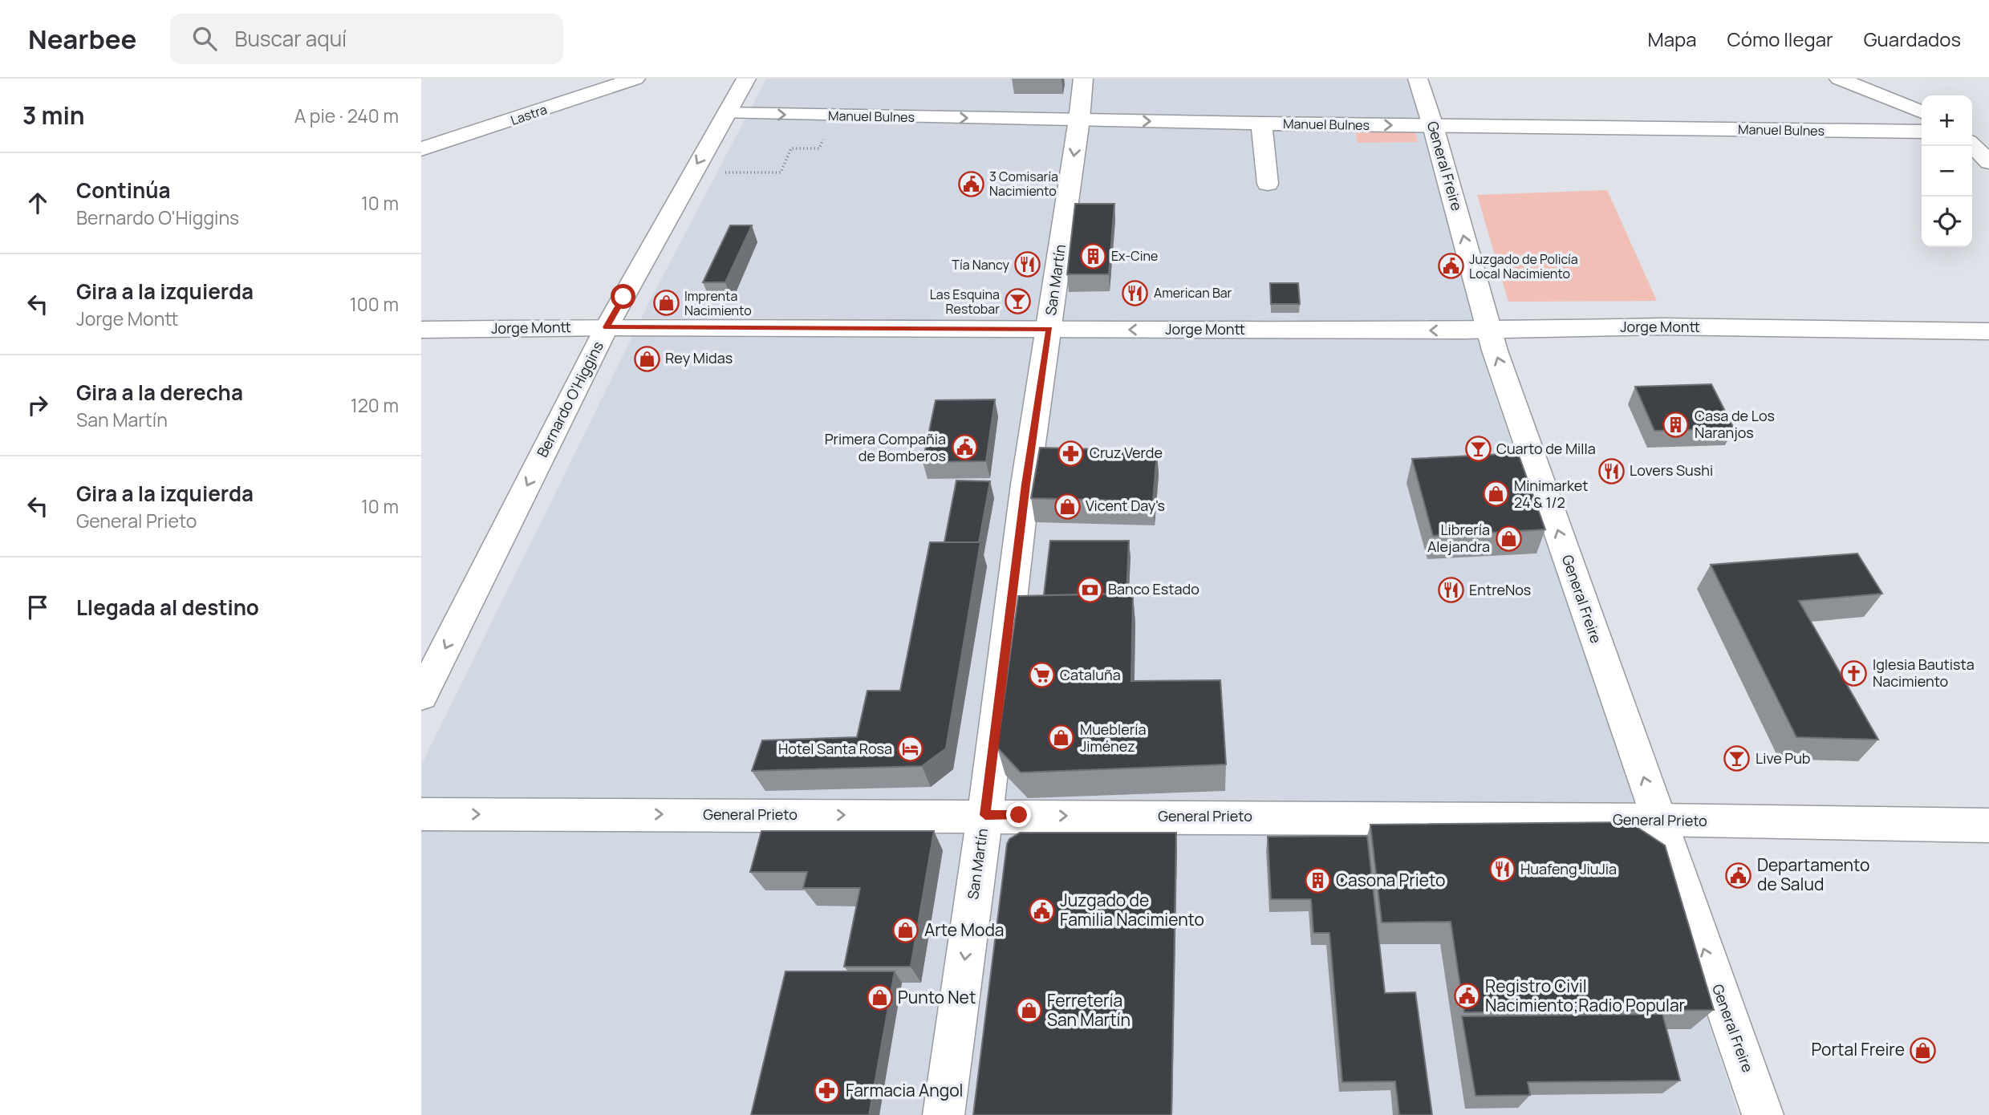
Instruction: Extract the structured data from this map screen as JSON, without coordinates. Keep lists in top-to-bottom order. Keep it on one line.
{"streets":{"street":["Lastra","Manuel Bulnes","General Freire","San Martín","Jorge Montt","Bernardo O'Higgins","General Prieto"]},"crossings":[["Manuel Bulnes","General Freire"],["Manuel Bulnes","San Martín"],["Manuel Bulnes","Bernardo O'Higgins"],["General Freire","Jorge Montt"],["General Freire","General Prieto"],["San Martín","Jorge Montt"],["San Martín","General Prieto"],["Jorge Montt","Bernardo O'Higgins"]],"one_way":["Manuel Bulnes","General Freire","San Martín","Bernardo O'Higgins","General Prieto"],"places":{"public building":["3 Comisaría Nacimiento","Juzgado de Policía Local Nacimiento","Primera Compañia de Bomberos","Departamento de Salud","Juzgado de Familia Nacimiento","Registro Civil Nacimiento;Radio Popular"],"building":["Ex-Cine","Casa de Los Naranjos","Casona Prieto"],"restaurant":["Tía Nancy","American Bar","Lovers Sushi","EntreNos","Huafeng JiuJia"],"bar":["Las Esquina Restobar","Cuarto de Milla","Live Pub"],"shop":["Imprenta Nacimiento","Rey Midas","Minimarket 24 & 1/2","Vicent Day's","Librería Alejandra","Mueblería Jiménez","Arte Moda","Punto Net","Ferretería San Martín","Portal Freire"],"pharmacy":["Cruz Verde","Farmacia Angol"],"bank":["Banco Estado"],"church":["Iglesia Bautista Nacimiento"],"supermarket":["Cataluña"],"hotel":["Hotel Santa Rosa"]},"page":{"header":"Nearbee","search":"Buscar aquí","nav":["Mapa","Cómo llegar","Guardados"],"heading":["3 min","A pie · 240 m"],"map_buttons":["+","−"],"list":[["Continúa","Bernardo O'Higgins","10 m"],["Gira a la izquierda","Jorge Montt","100 m"],["Gira a la derecha","San Martín","120 m"],["Gira a la izquierda","General Prieto","10 m"],"Llegada al destino"]}}
